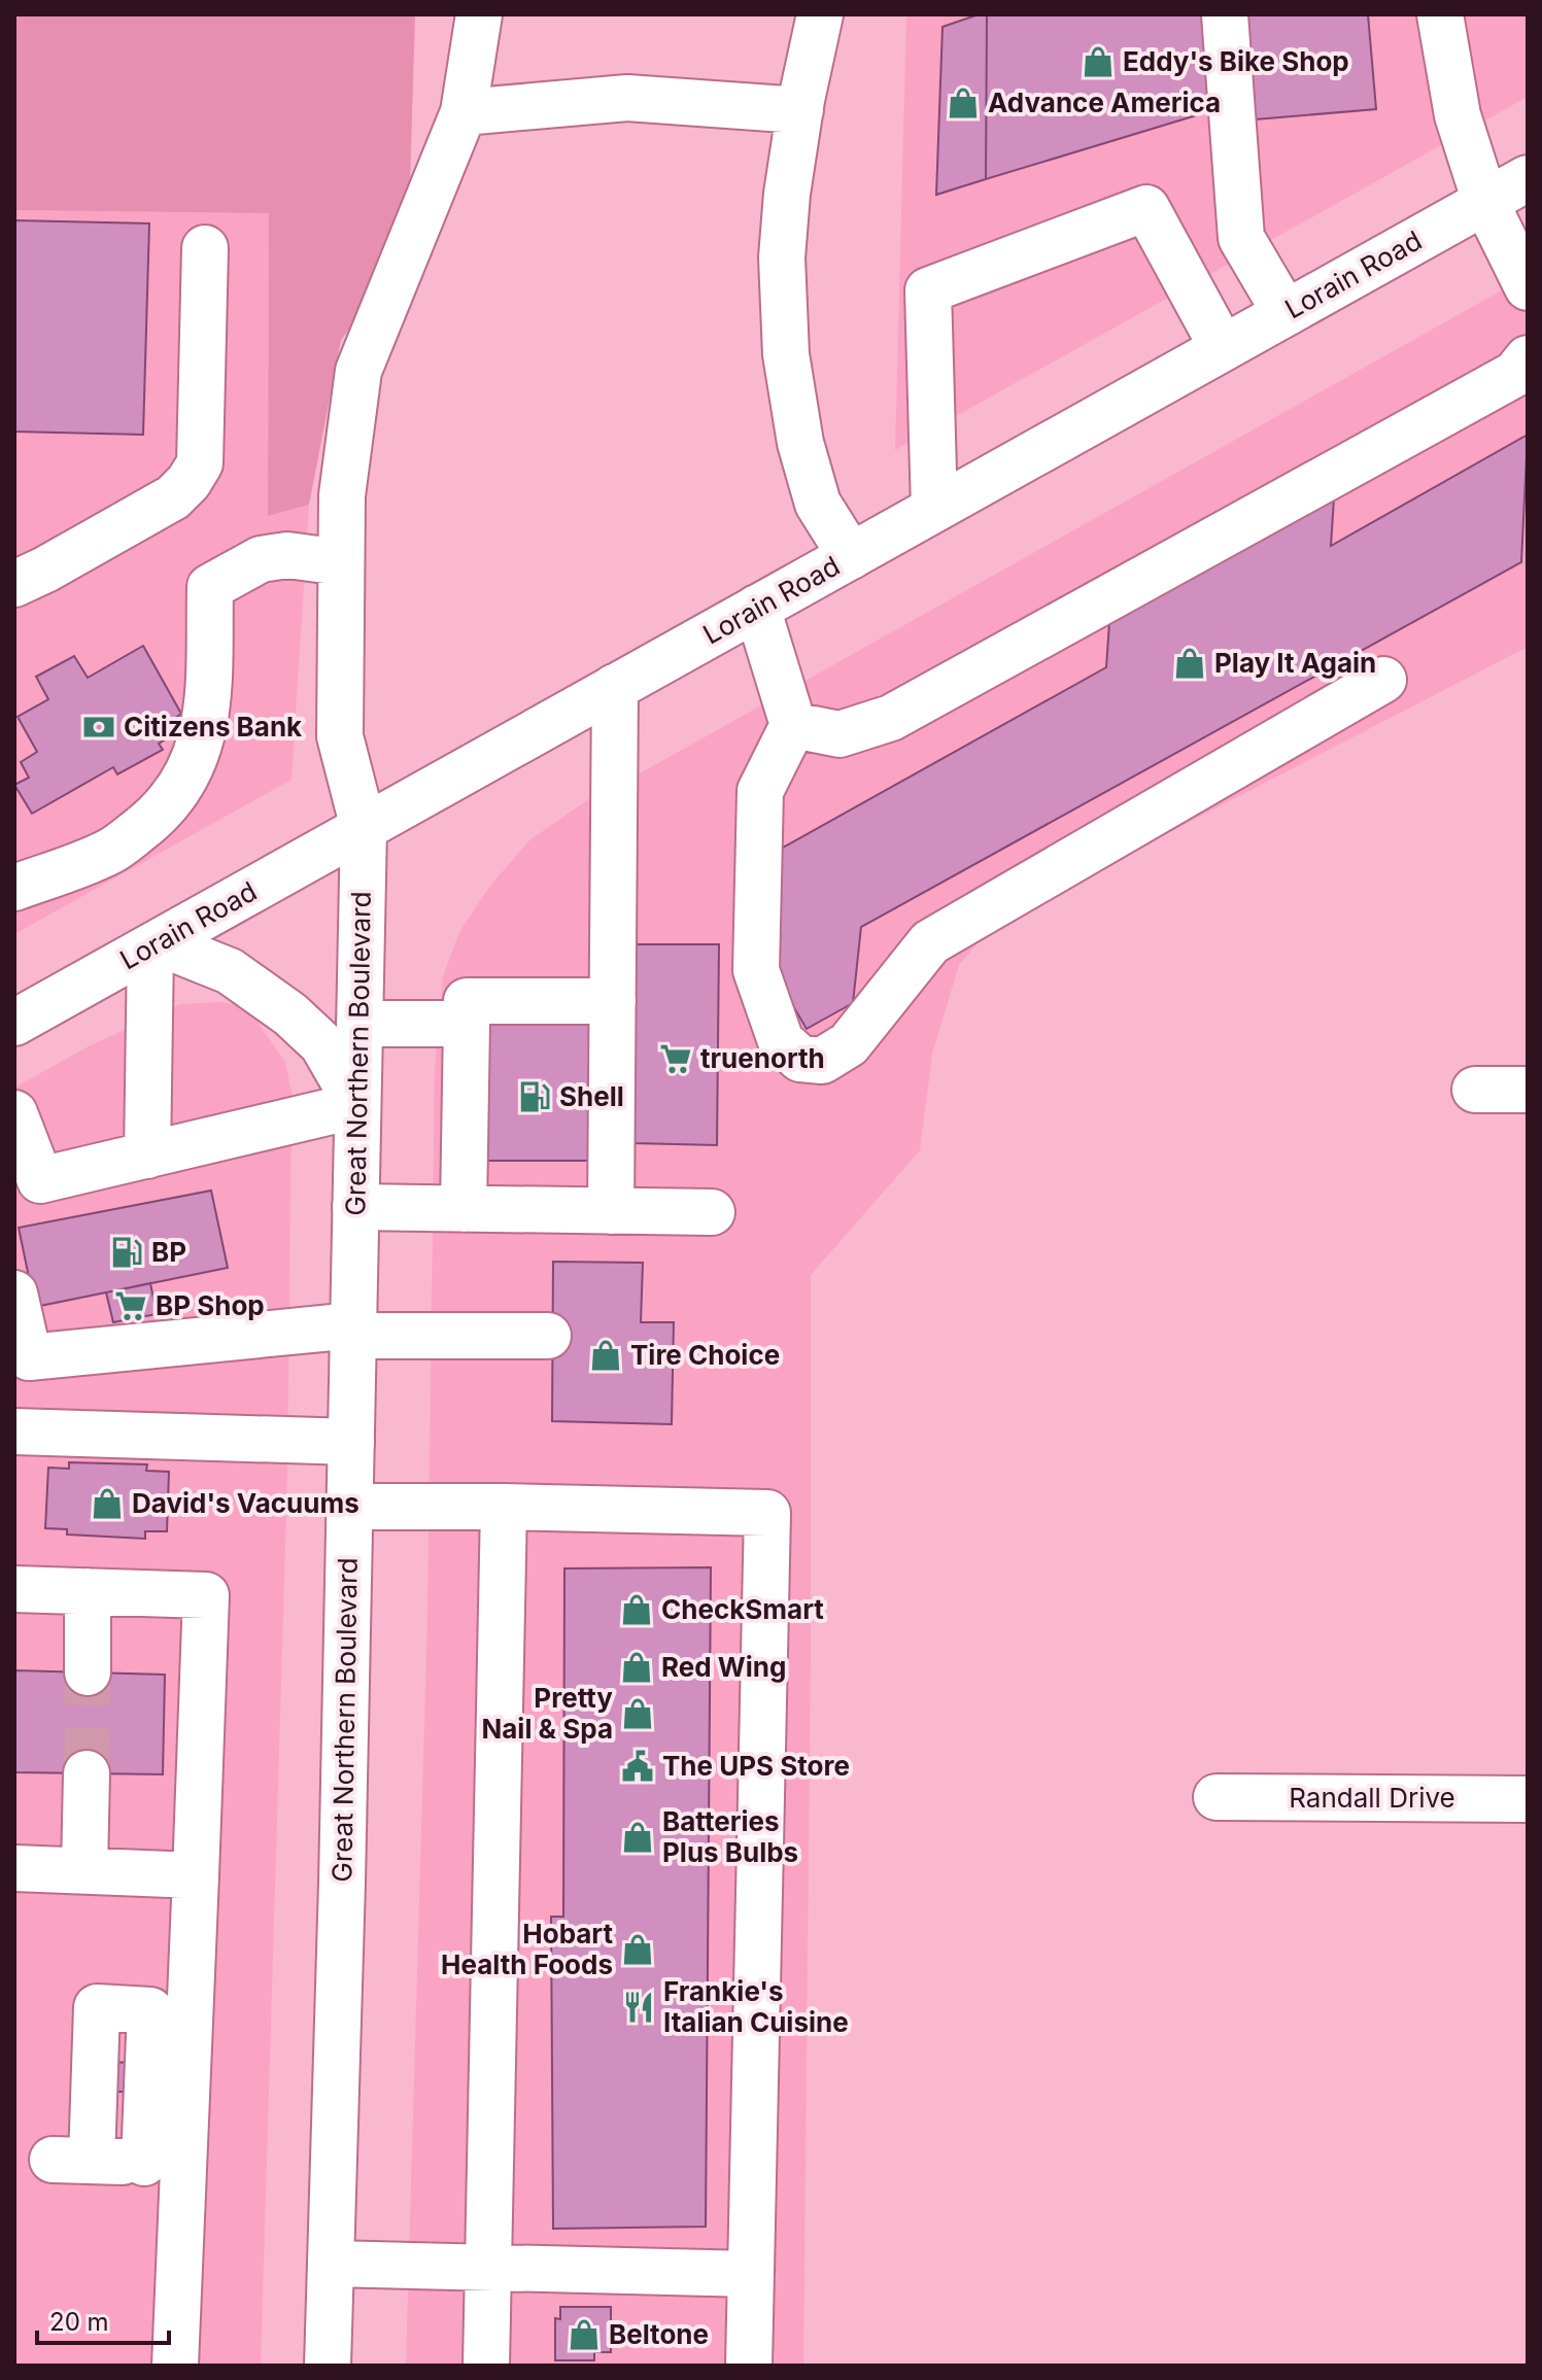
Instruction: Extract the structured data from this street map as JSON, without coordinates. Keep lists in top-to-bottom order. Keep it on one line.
{"streets":{"main road":["Lorain Road","Great Northern Boulevard","Randall Drive"]},"crossings":[["Lorain Road","Great Northern Boulevard"]],"places":{"shop":["Eddy's Bike Shop","Advance America","Play It Again","Tire Choice","David's Vacuums","CheckSmart","Red Wing","Pretty Nail & Spa","Batteries Plus Bulbs","Hobart Health Foods","Beltone"],"bank":["Citizens Bank"],"supermarket":["truenorth","BP Shop"],"fuel station":["Shell","BP"],"public building":["The UPS Store"],"restaurant":["Frankie's Italian Cuisine"]},"scale_bar":"20 m"}
